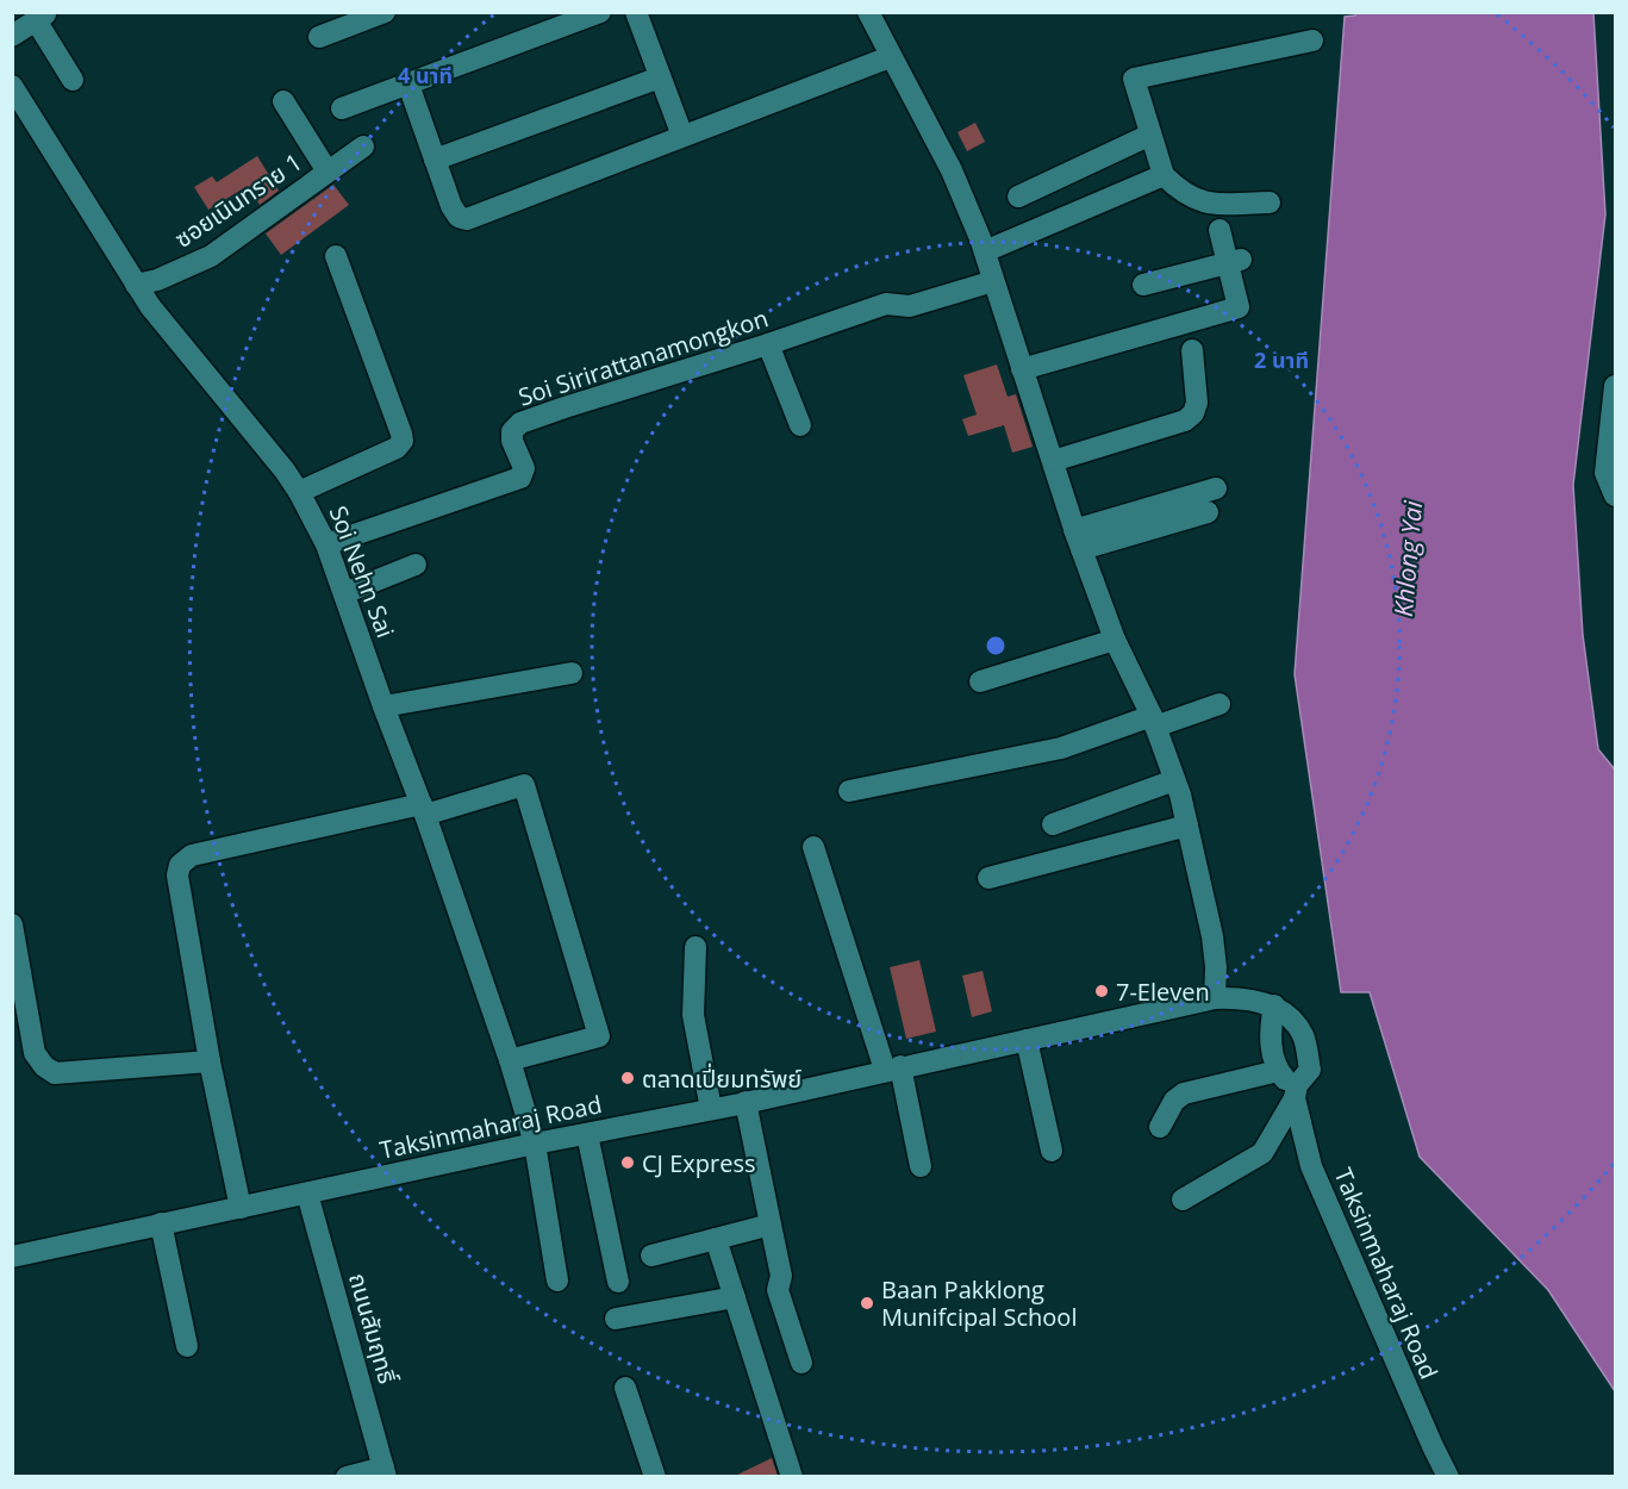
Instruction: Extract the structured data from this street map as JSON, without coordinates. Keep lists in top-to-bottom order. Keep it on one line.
{"streets":{"street":["ซอยเนินทราย 1","Soi Sirirattanamongkon","Soi Nehn Sai","Taksinmaharaj Road","ถนนสัมฤทธิ์"]},"crossings":[["ซอยเนินทราย 1","Soi Nehn Sai"],["Soi Sirirattanamongkon","Soi Nehn Sai"],["Soi Nehn Sai","Taksinmaharaj Road"],["Taksinmaharaj Road","ถนนสัมฤทธิ์"]],"water":["Khlong Yai"],"places":["7-Eleven","ตลาดเปี่ยมทรัพย์","CJ Express","Baan Pakklong Munifcipal School"],"rings":["4 นาที","2 นาที"]}
